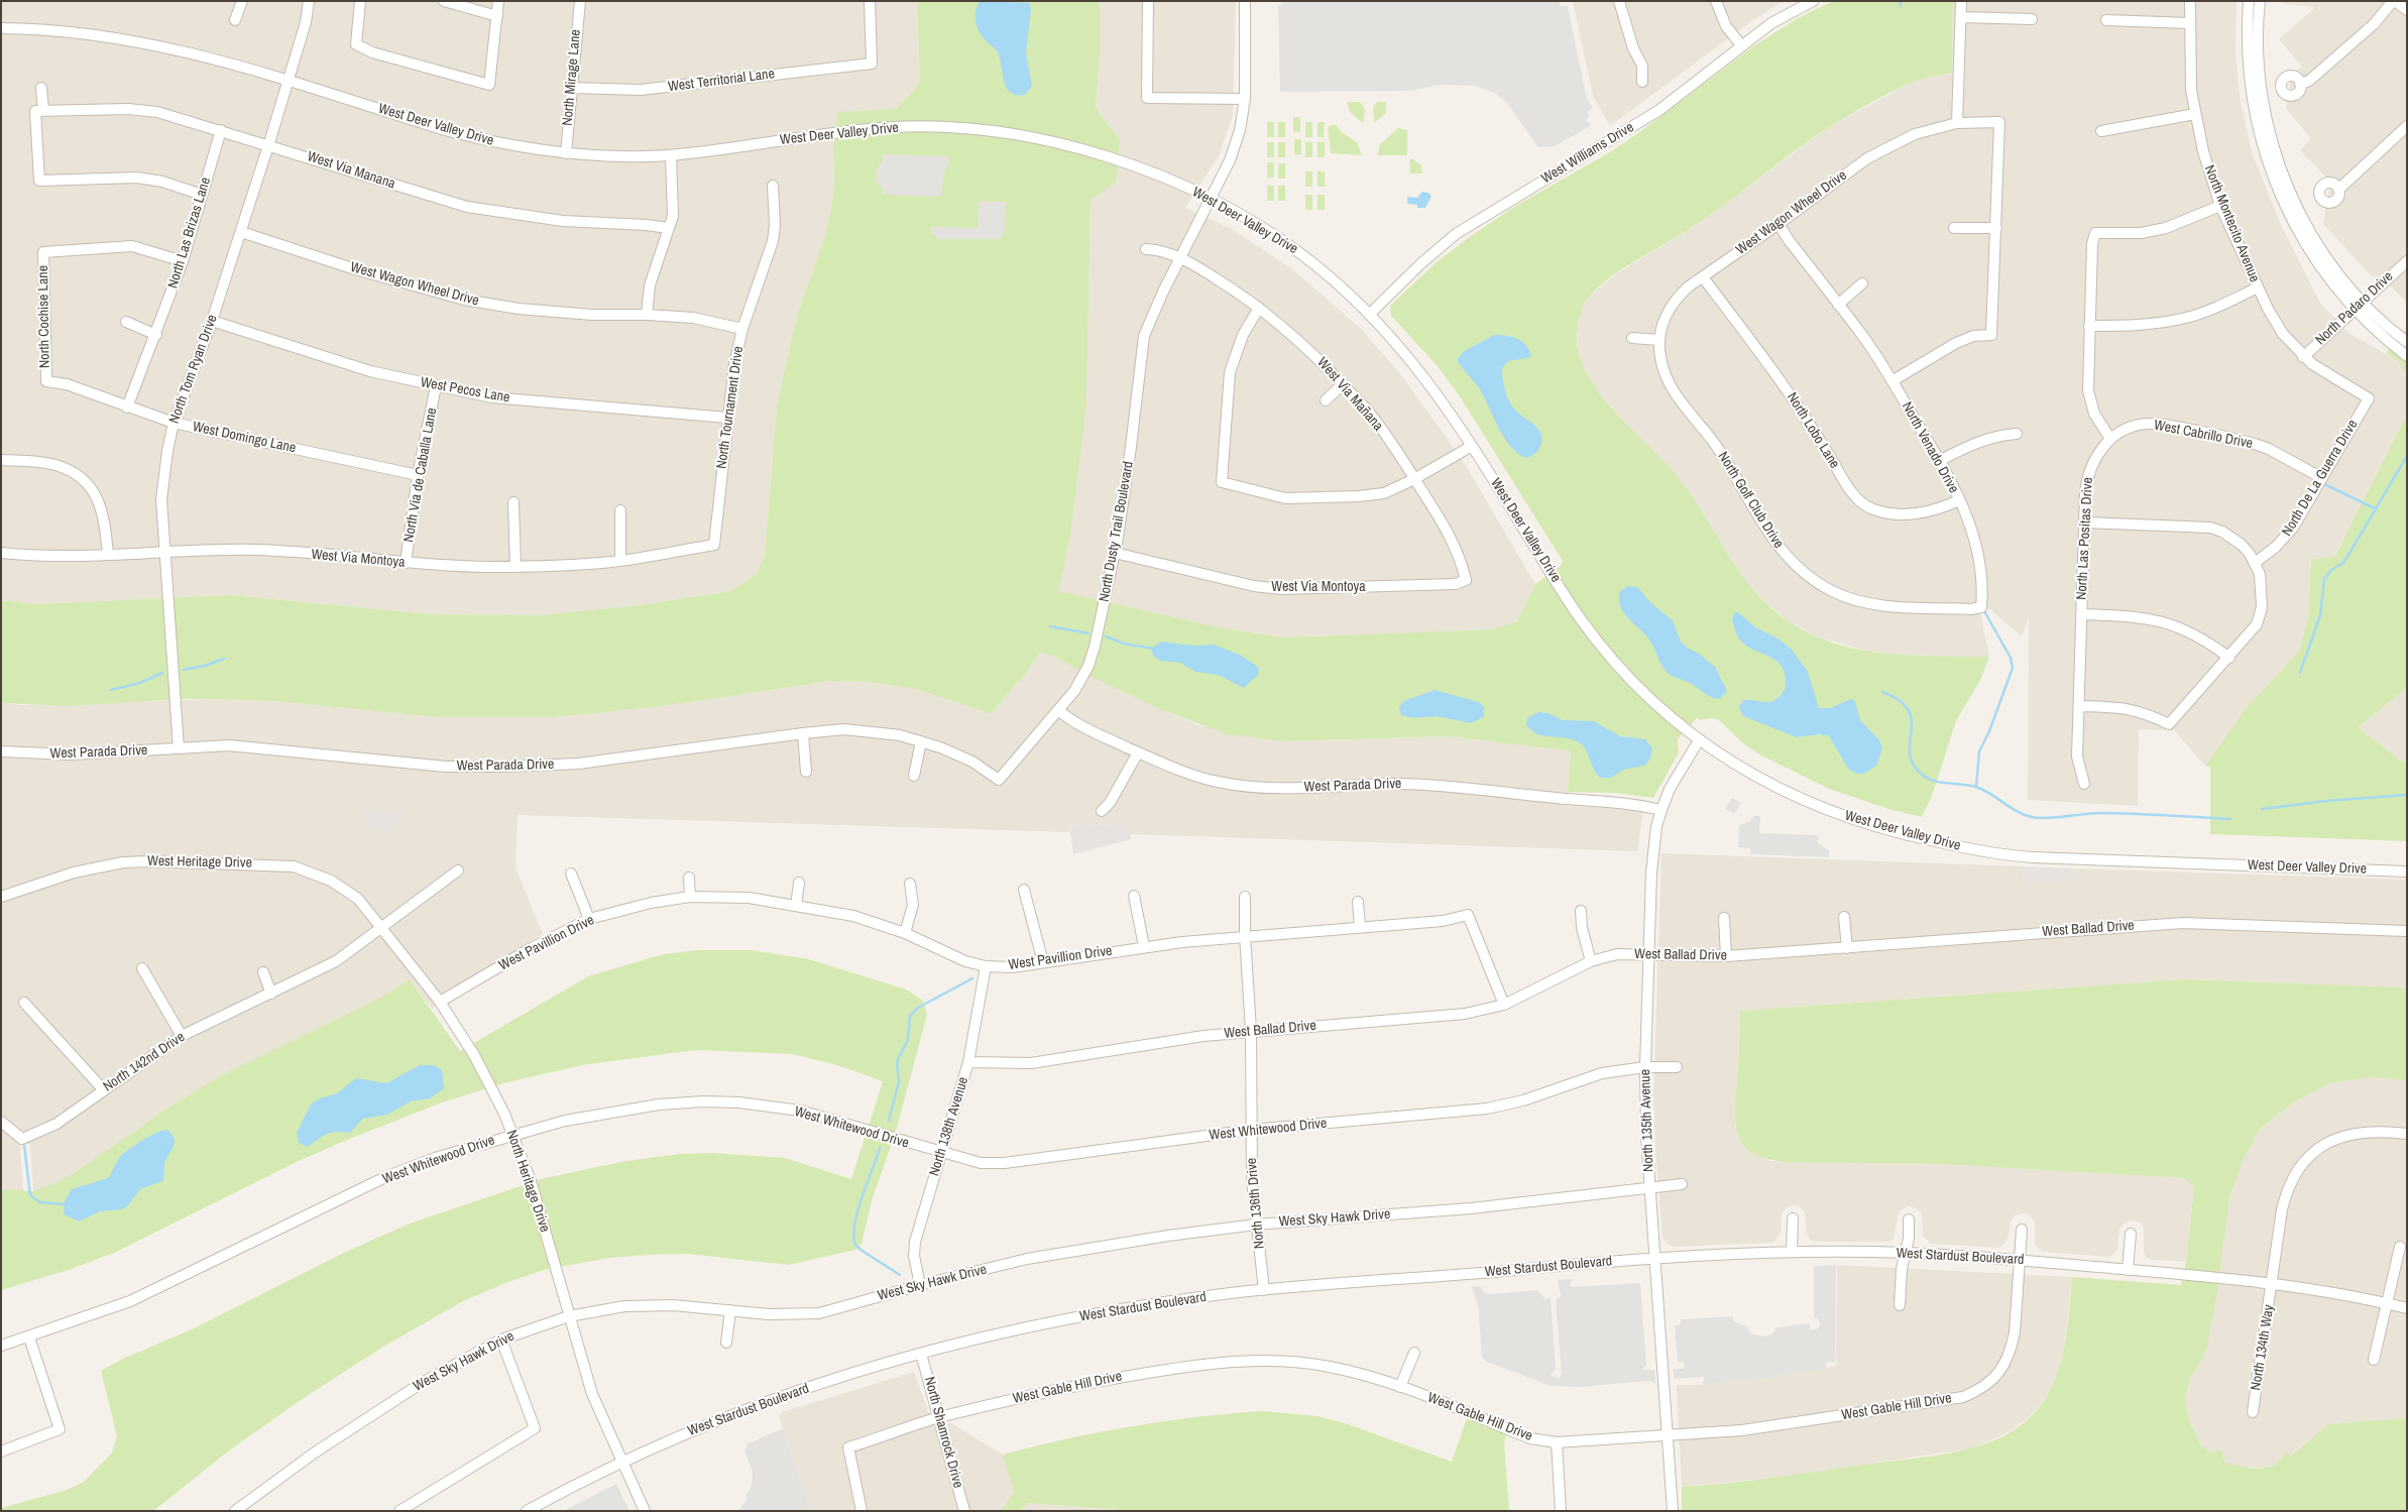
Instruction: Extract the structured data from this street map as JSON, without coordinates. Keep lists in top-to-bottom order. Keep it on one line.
{"streets":{"street":["North Mirage Lane","West Territorial Lane","West Deer Valley Drive","West Williams Drive","West Via Manana","West Wagon Wheel Drive","North Montecito Avenue","North Las Brizas Lane","North Padaro Drive","North Cochise Lane","North Tom Ryan Drive","West Pecos Lane","West Via Mañana","North Tournament Drive","North Lobo Lane","West Cabrillo Drive","West Domingo Lane","North Venado Drive","North Via de Caballa Lane","North De La Guerra Drive","North Golf Club Drive","North Dusty Trail Boulevard","North Las Positas Drive","West Via Montoya","West Parada Drive","West Heritage Drive","West Ballad Drive","West Pavillion Drive","North 142nd Drive","North 135th Avenue","North 138th Avenue","West Whitewood Drive","North Heritage Drive","North 136th Drive","West Sky Hawk Drive","West Stardust Boulevard","North 134th Way","West Gable Hill Drive","North Shamrock Drive"]},"crossings":[["North Mirage Lane","West Territorial Lane"],["North Mirage Lane","West Deer Valley Drive"],["West Deer Valley Drive","West Williams Drive"],["West Deer Valley Drive","North Tom Ryan Drive"],["West Deer Valley Drive","North Dusty Trail Boulevard"],["West Deer Valley Drive","North 135th Avenue"],["West Via Manana","North Las Brizas Lane"],["West Via Manana","North Tom Ryan Drive"],["West Wagon Wheel Drive","North Tom Ryan Drive"],["West Wagon Wheel Drive","North Tournament Drive"],["West Wagon Wheel Drive","North Lobo Lane"],["West Wagon Wheel Drive","North Venado Drive"],["West Wagon Wheel Drive","North Golf Club Drive"],["North Montecito Avenue","North Padaro Drive"],["North Montecito Avenue","North De La Guerra Drive"],["North Las Brizas Lane","North Cochise Lane"],["North Las Brizas Lane","West Domingo Lane"],["North Cochise Lane","West Domingo Lane"],["North Tom Ryan Drive","West Pecos Lane"],["North Tom Ryan Drive","West Domingo Lane"],["North Tom Ryan Drive","West Via Montoya"],["North Tom Ryan Drive","West Parada Drive"],["West Pecos Lane","North Tournament Drive"],["West Pecos Lane","North Via de Caballa Lane"],["West Via Mañana","North Dusty Trail Boulevard"],["West Via Mañana","West Via Montoya"],["North Tournament Drive","West Via Montoya"],["North Lobo Lane","North Venado Drive"],["West Cabrillo Drive","North De La Guerra Drive"],["West Cabrillo Drive","North Las Positas Drive"],["West Domingo Lane","North Via de Caballa Lane"],["North Venado Drive","North Golf Club Drive"],["North Via de Caballa Lane","West Via Montoya"],["North Dusty Trail Boulevard","West Via Montoya"],["North Dusty Trail Boulevard","West Parada Drive"],["West Parada Drive","North 135th Avenue"],["West Heritage Drive","North 142nd Drive"],["West Heritage Drive","North Heritage Drive"],["West Ballad Drive","West Pavillion Drive"],["West Ballad Drive","North 135th Avenue"],["West Ballad Drive","North 138th Avenue"],["West Ballad Drive","North 136th Drive"],["West Pavillion Drive","North 138th Avenue"],["West Pavillion Drive","North Heritage Drive"],["West Pavillion Drive","North 136th Drive"],["North 142nd Drive","North Heritage Drive"],["North 135th Avenue","West Whitewood Drive"],["North 135th Avenue","West Sky Hawk Drive"],["North 135th Avenue","West Stardust Boulevard"],["North 135th Avenue","West Gable Hill Drive"],["North 138th Avenue","West Whitewood Drive"],["North 138th Avenue","West Sky Hawk Drive"],["West Whitewood Drive","North Heritage Drive"],["West Whitewood Drive","North 136th Drive"],["North Heritage Drive","West Sky Hawk Drive"],["North Heritage Drive","West Stardust Boulevard"],["North 136th Drive","West Sky Hawk Drive"],["North 136th Drive","West Stardust Boulevard"],["West Stardust Boulevard","North 134th Way"],["West Stardust Boulevard","West Gable Hill Drive"],["West Stardust Boulevard","North Shamrock Drive"],["West Gable Hill Drive","North Shamrock Drive"]]}
